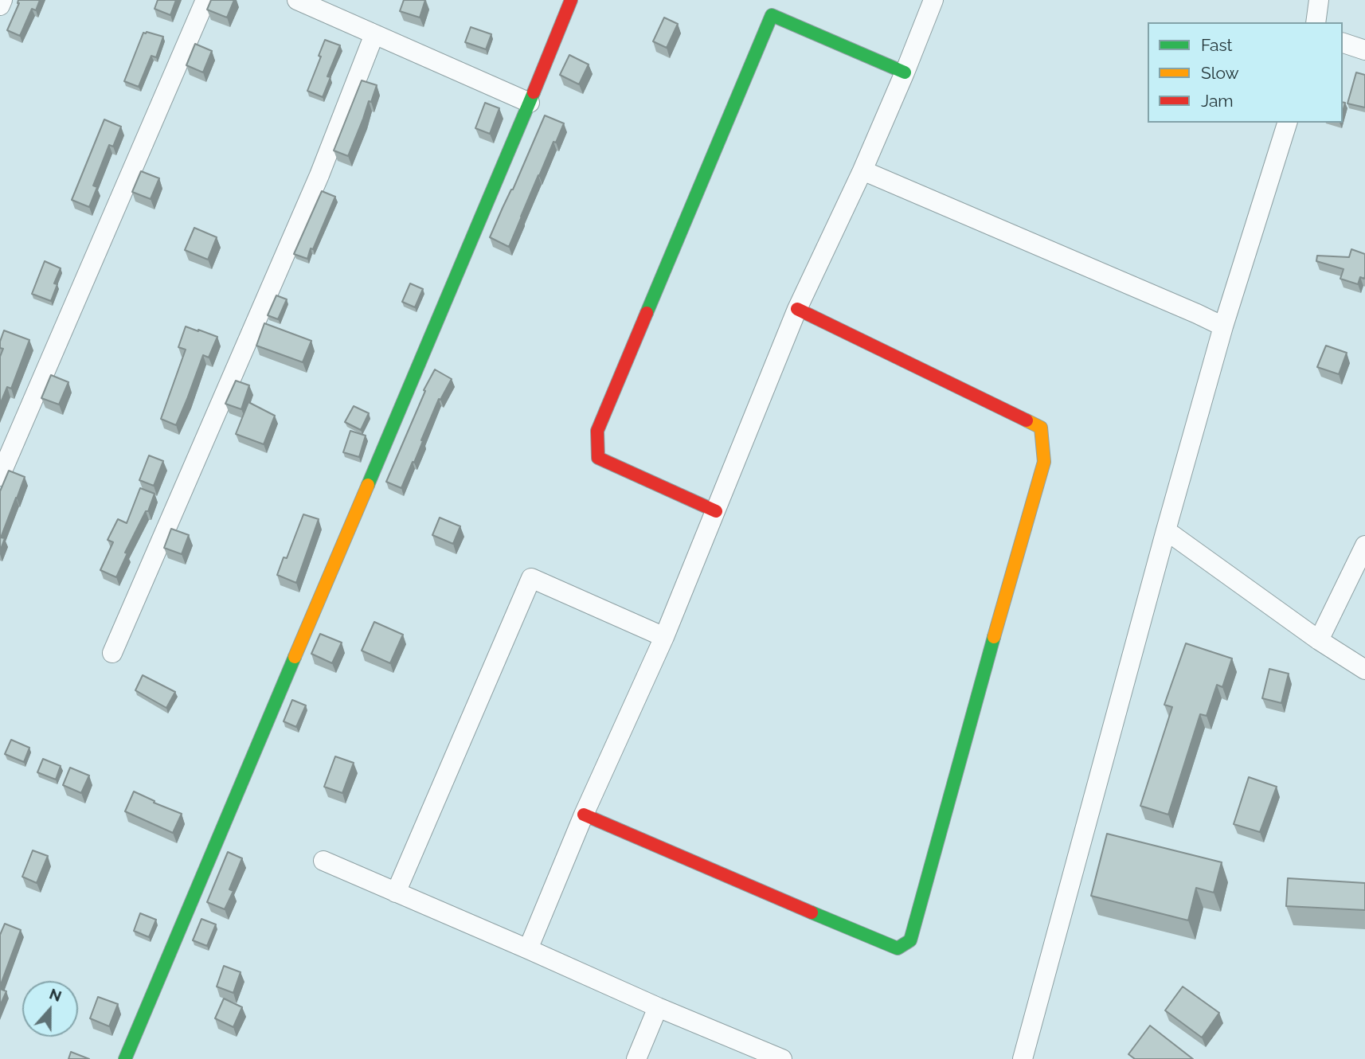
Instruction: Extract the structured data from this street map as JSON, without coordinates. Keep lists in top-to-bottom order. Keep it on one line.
{"legend":["Fast","Slow","Jam"],"north":"top"}
